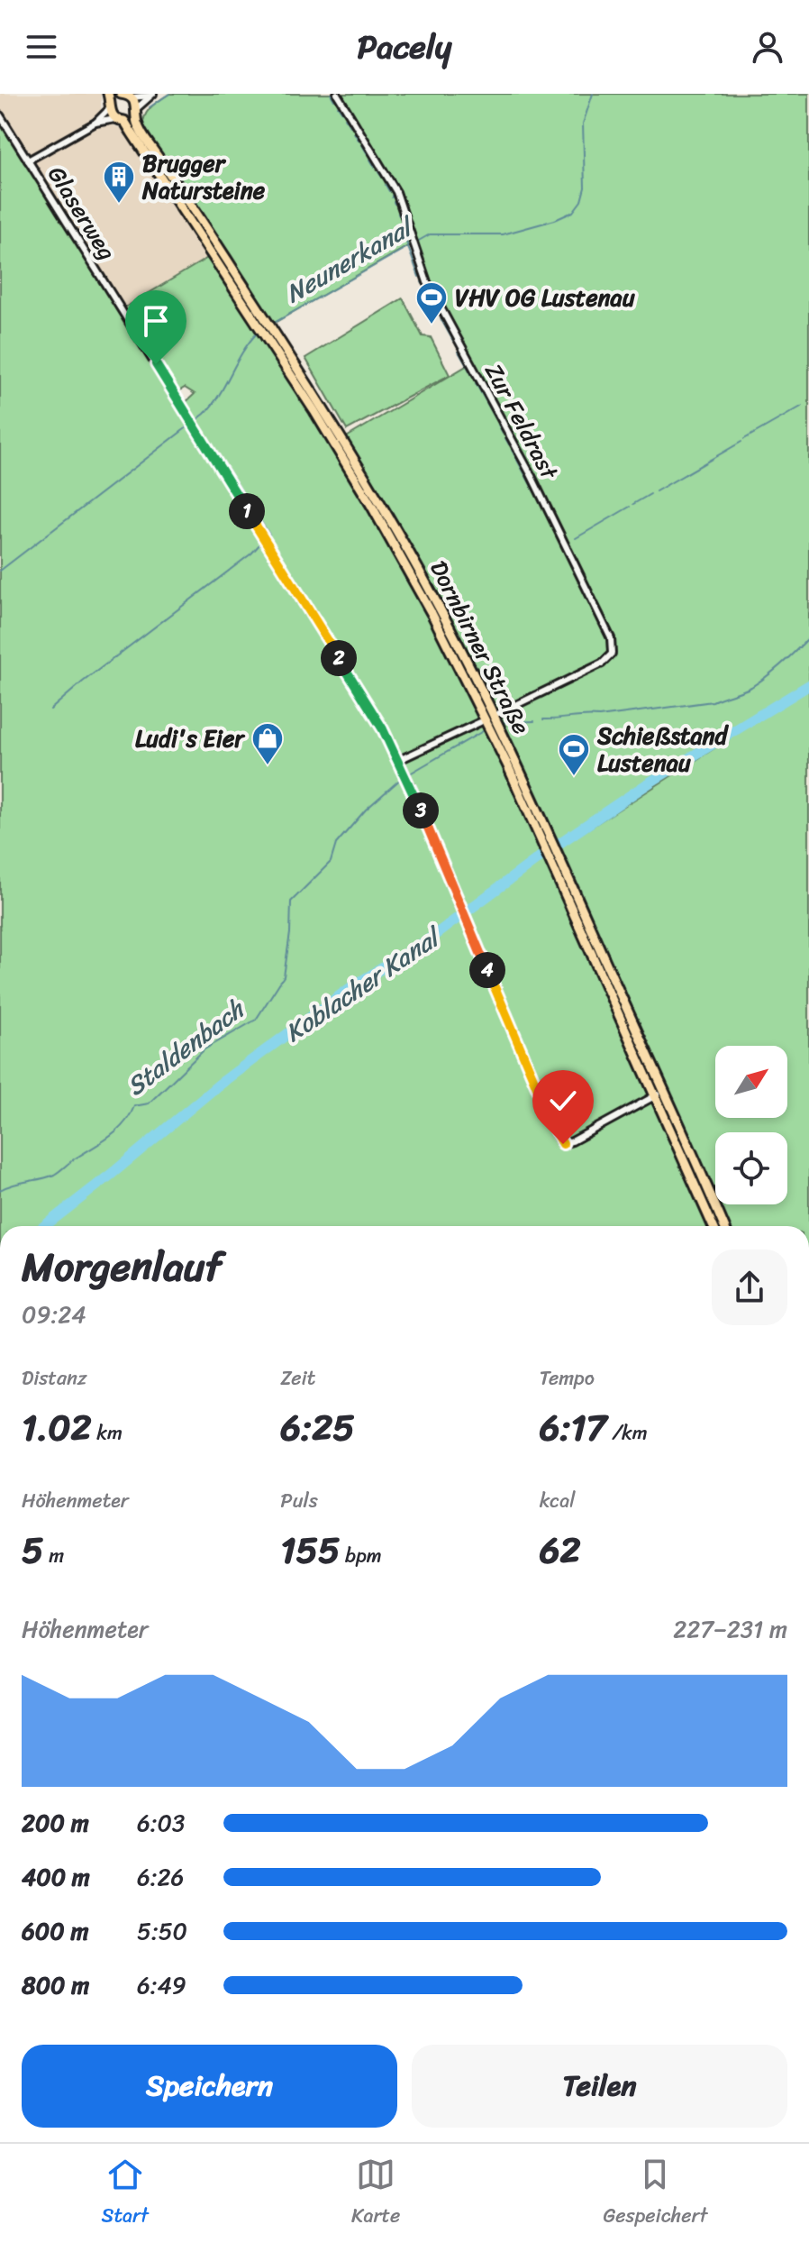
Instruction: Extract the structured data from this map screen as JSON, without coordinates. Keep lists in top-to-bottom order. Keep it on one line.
{"streets":{"main road":["Dornbirner Straße"],"street":["Glaserweg","Zur Feldrast"]},"crossings":[["Glaserweg","Dornbirner Straße"]],"water":["Neunerkanal","Koblacher Kanal","Staldenbach"],"places":{"building":["Brugger Natursteine"],"sports":["VHV OG Lustenau","Schießstand Lustenau"],"shop":["Ludi's Eier"]},"north":"top right","page":{"header":"Pacely","pins":["1","2","3","4"],"heading":["Morgenlauf","09:24"],"stats":[["Distanz","1.02 km"],["Zeit","6:25"],["Tempo","6:17 /km"],["Höhenmeter","5 m"],["Puls","155 bpm"],["kcal","62"]],"chart":["Höhenmeter","227–231 m"],"list":[{"name":"200 m","note":"6:03"},{"name":"400 m","note":"6:26"},{"name":"600 m","note":"5:50"},{"name":"800 m","note":"6:49"}],"buttons":["Speichern","Teilen"],"tabs":["Start","Karte","Gespeichert"]}}
